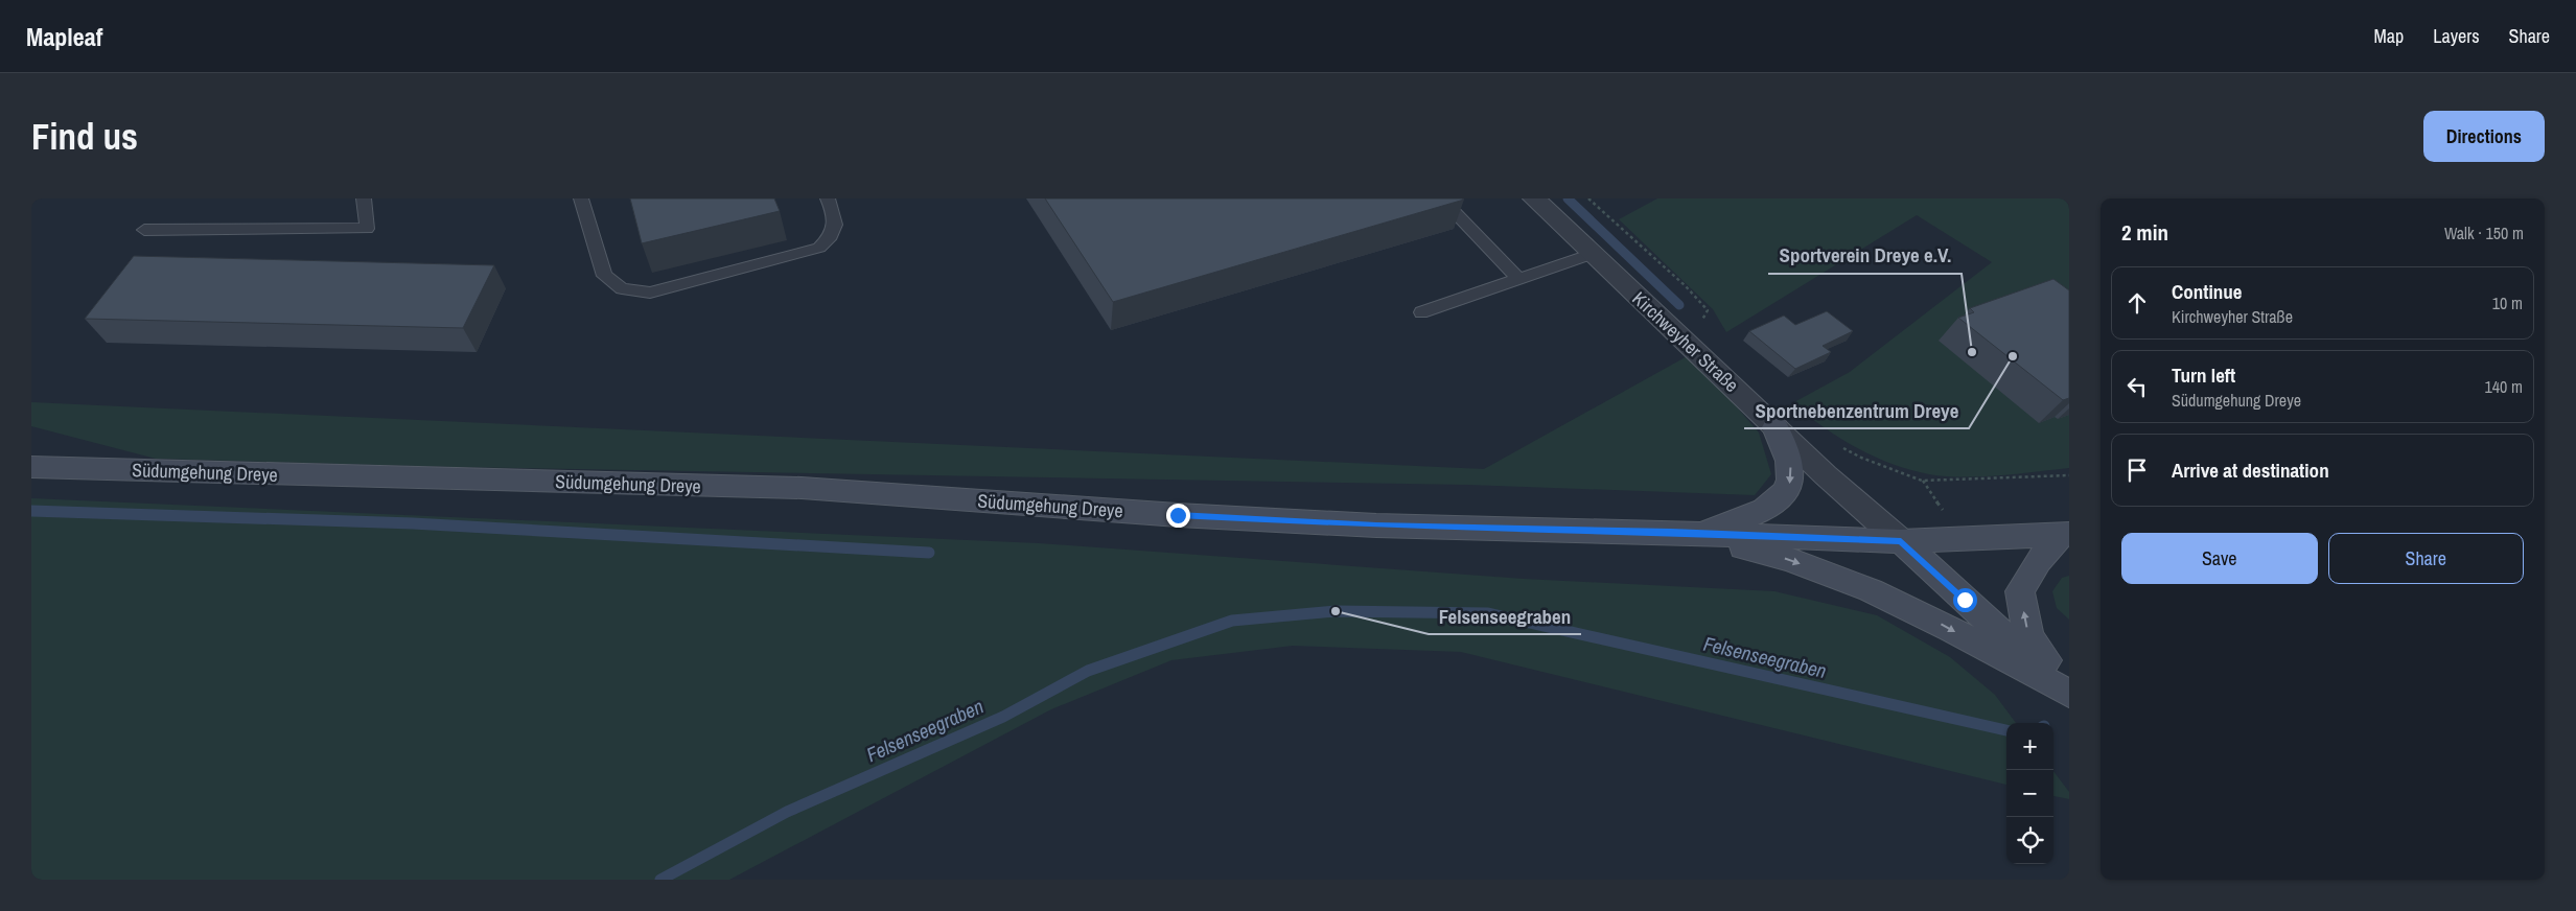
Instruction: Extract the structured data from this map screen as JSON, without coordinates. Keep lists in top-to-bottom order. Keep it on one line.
{"streets":{"main road":["Kirchweyher Straße","Südumgehung Dreye"]},"crossings":[["Kirchweyher Straße","Südumgehung Dreye"]],"water":["Felsenseegraben"],"places":["Sportverein Dreye e.V.","Sportnebenzentrum Dreye","Felsenseegraben"],"page":{"header":"Mapleaf","nav":["Map","Layers","Share"],"buttons":["Directions",["Save","Share"]],"title":"Find us","heading":["2 min","Walk · 150 m"],"list":[["Continue","Kirchweyher Straße","10 m"],["Turn left","Südumgehung Dreye","140 m"],"Arrive at destination"],"map_buttons":["+","−"]}}
